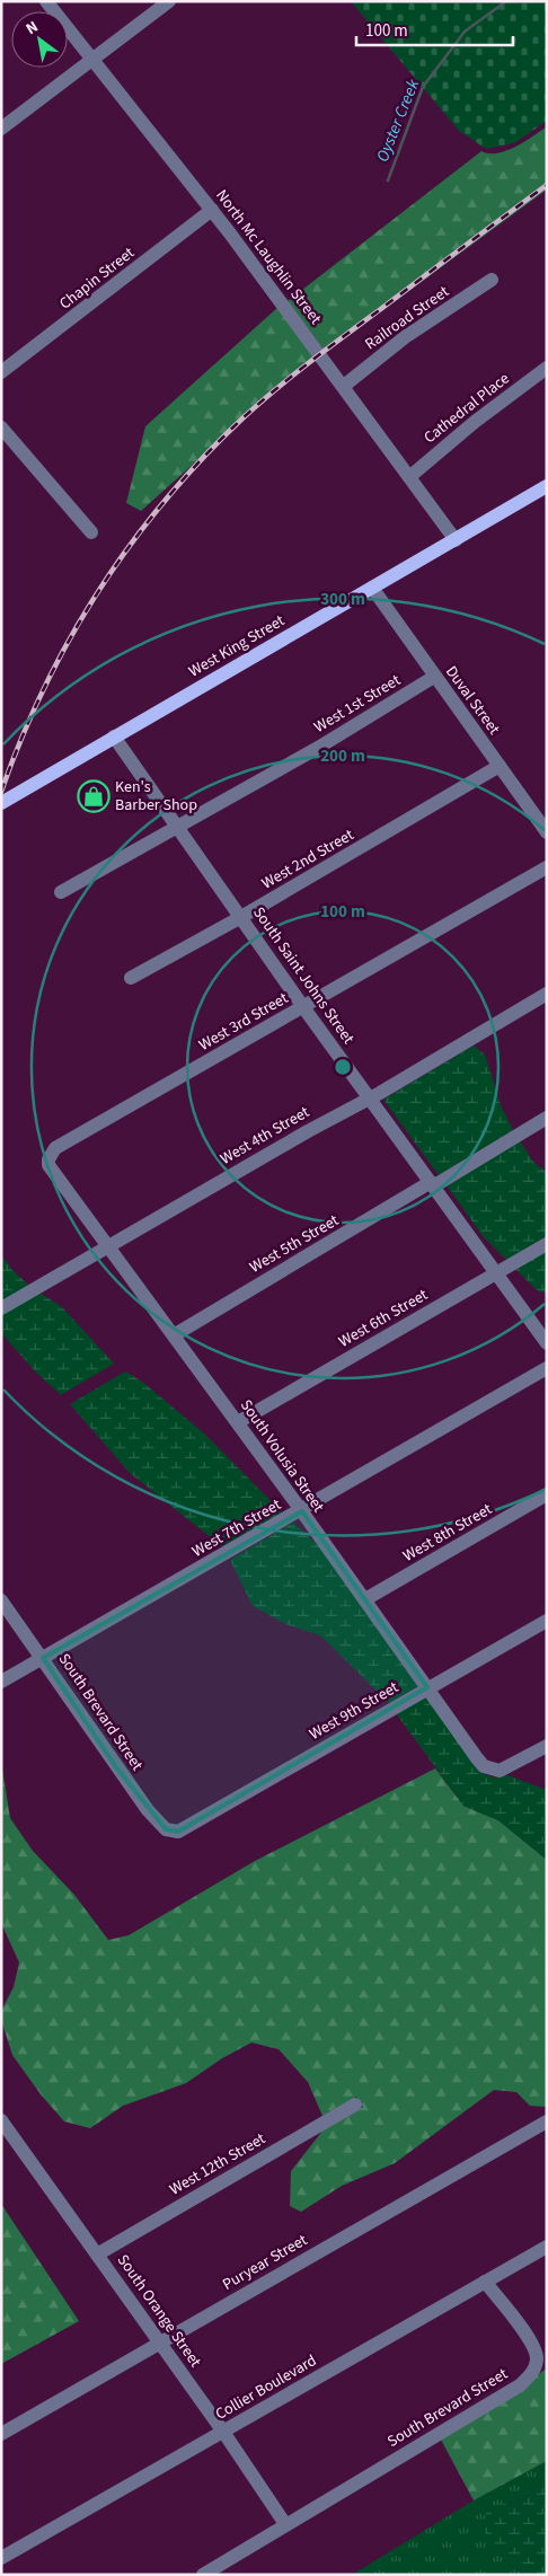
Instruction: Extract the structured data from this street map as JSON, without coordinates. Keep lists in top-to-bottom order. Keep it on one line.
{"streets":{"main road":["West King Street"],"street":["North Mc Laughlin Street","Chapin Street","Railroad Street","Cathedral Place","Duval Street","West 1st Street","West 2nd Street","South Saint Johns Street","West 3rd Street","West 4th Street","West 5th Street","West 6th Street","South Volusia Street","West 7th Street","West 8th Street","West 9th Street","South Brevard Street","West 12th Street","Puryear Street","South Orange Street","Collier Boulevard"]},"crossings":[["North Mc Laughlin Street","Chapin Street"],["North Mc Laughlin Street","Railroad Street"],["North Mc Laughlin Street","Cathedral Place"],["North Mc Laughlin Street","West King Street"],["West King Street","Duval Street"],["West King Street","South Saint Johns Street"],["Duval Street","West 1st Street"],["Duval Street","West 2nd Street"],["West 1st Street","South Saint Johns Street"],["West 2nd Street","South Saint Johns Street"],["South Saint Johns Street","West 3rd Street"],["South Saint Johns Street","West 4th Street"],["South Saint Johns Street","West 5th Street"],["South Saint Johns Street","West 6th Street"],["West 3rd Street","South Volusia Street"],["West 4th Street","South Volusia Street"],["West 5th Street","South Volusia Street"],["West 6th Street","South Volusia Street"],["South Volusia Street","West 7th Street"],["South Volusia Street","West 8th Street"],["South Volusia Street","West 9th Street"],["West 7th Street","South Brevard Street"],["West 9th Street","South Brevard Street"],["South Brevard Street","South Orange Street"],["South Brevard Street","Collier Boulevard"],["West 12th Street","South Orange Street"],["Puryear Street","South Orange Street"],["South Orange Street","Collier Boulevard"]],"water":["Oyster Creek"],"places":{"shop":["Ken's Barber Shop"]},"scale_bar":"100 m","north":"top left","rings":["300 m","200 m","100 m"]}
